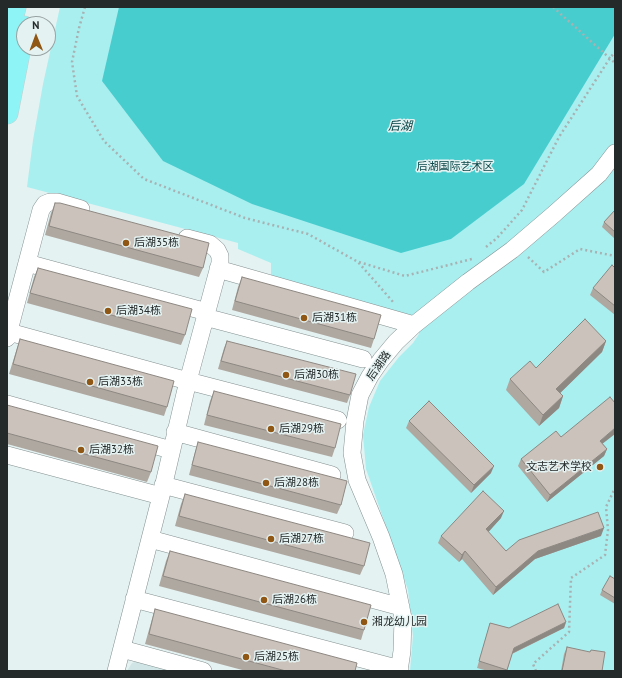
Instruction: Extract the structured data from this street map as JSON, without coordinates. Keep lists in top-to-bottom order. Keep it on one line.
{"streets":{"street":["后湖路"]},"water":["后湖"],"parks":["后湖国际艺术区"],"places":["后湖35栋","后湖34栋","后湖31栋","后湖30栋","后湖33栋","后湖29栋","后湖32栋","文志艺术学校","后湖28栋","后湖27栋","后湖26栋","湘龙幼儿园","后湖25栋"],"north":"top"}
